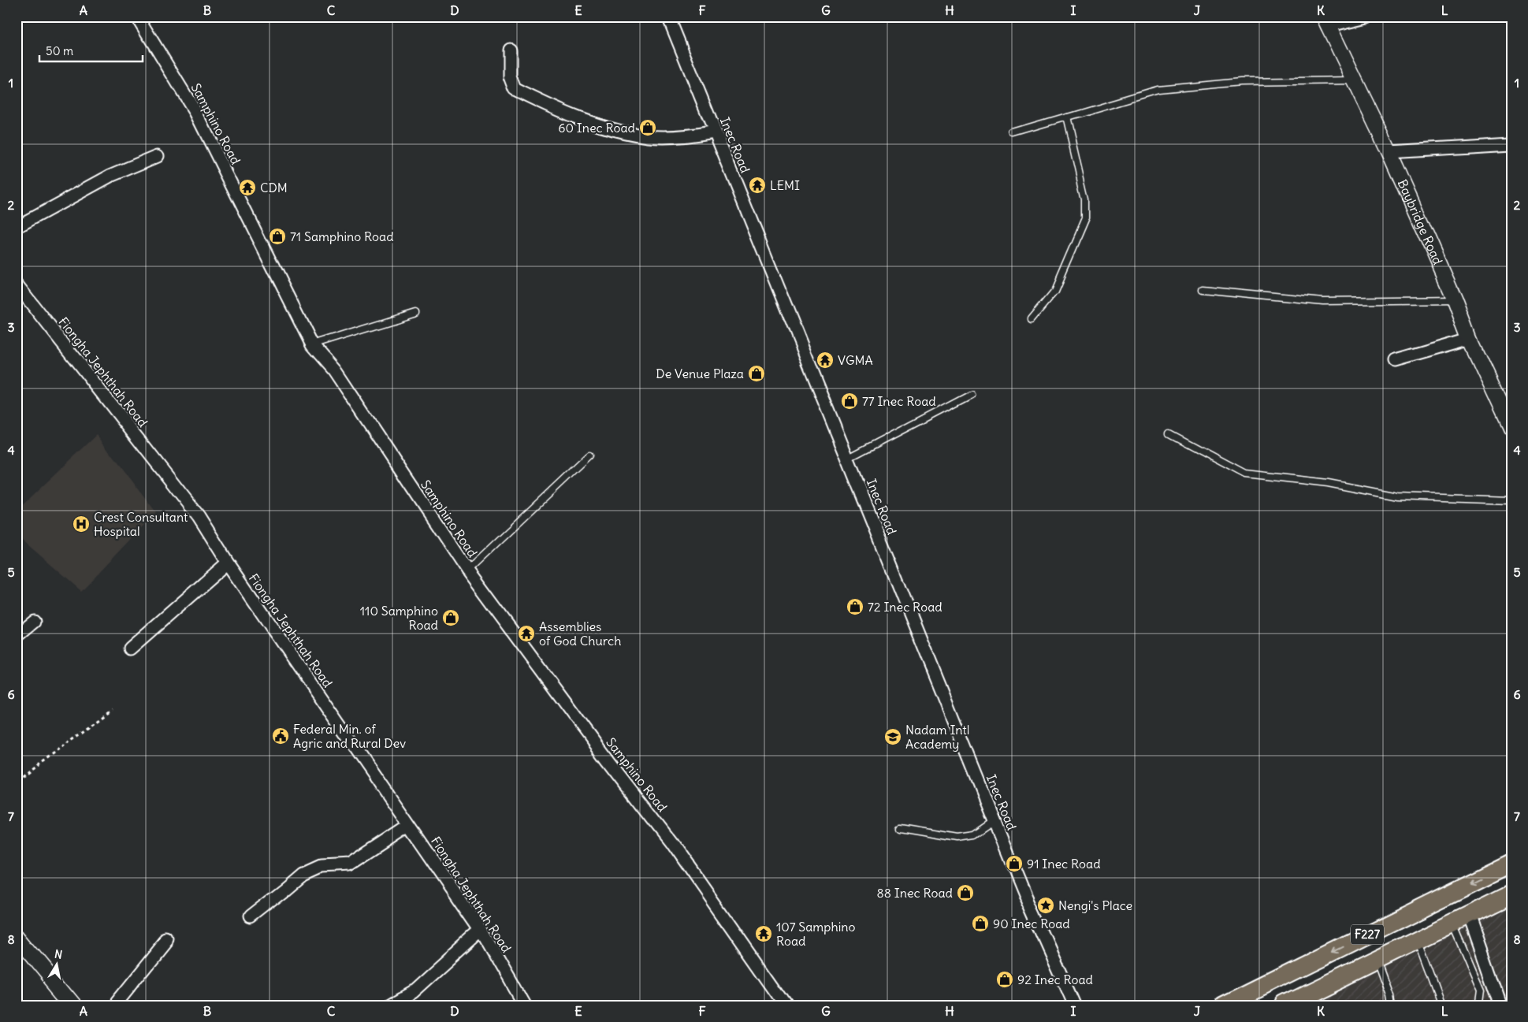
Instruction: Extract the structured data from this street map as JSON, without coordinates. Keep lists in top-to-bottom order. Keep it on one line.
{"streets":{"main road":["F227"],"street":["Samphino Road","Inec Road","Baybridge Road","Fiongha Jephthah Road"]},"places":{"shop":["60 Inec Road","71 Samphino Road","De Venue Plaza","77 Inec Road","72 Inec Road","110 Samphino Road","91 Inec Road","88 Inec Road","90 Inec Road","92 Inec Road"],"temple":["LEMI","CDM","VGMA","Assemblies of God Church","107 Samphino Road"],"hospital":["Crest Consultant Hospital"],"public building":["Federal Min. of Agric and Rural Dev"],"school or university":["Nadam Intl Academy"],"place":["Nengi's Place"]},"scale_bar":"50 m","north":"top","grid":{"columns":["A","B","C","D","E","F","G","H","I","J","K","L"],"rows":["1","2","3","4","5","6","7","8"]}}
